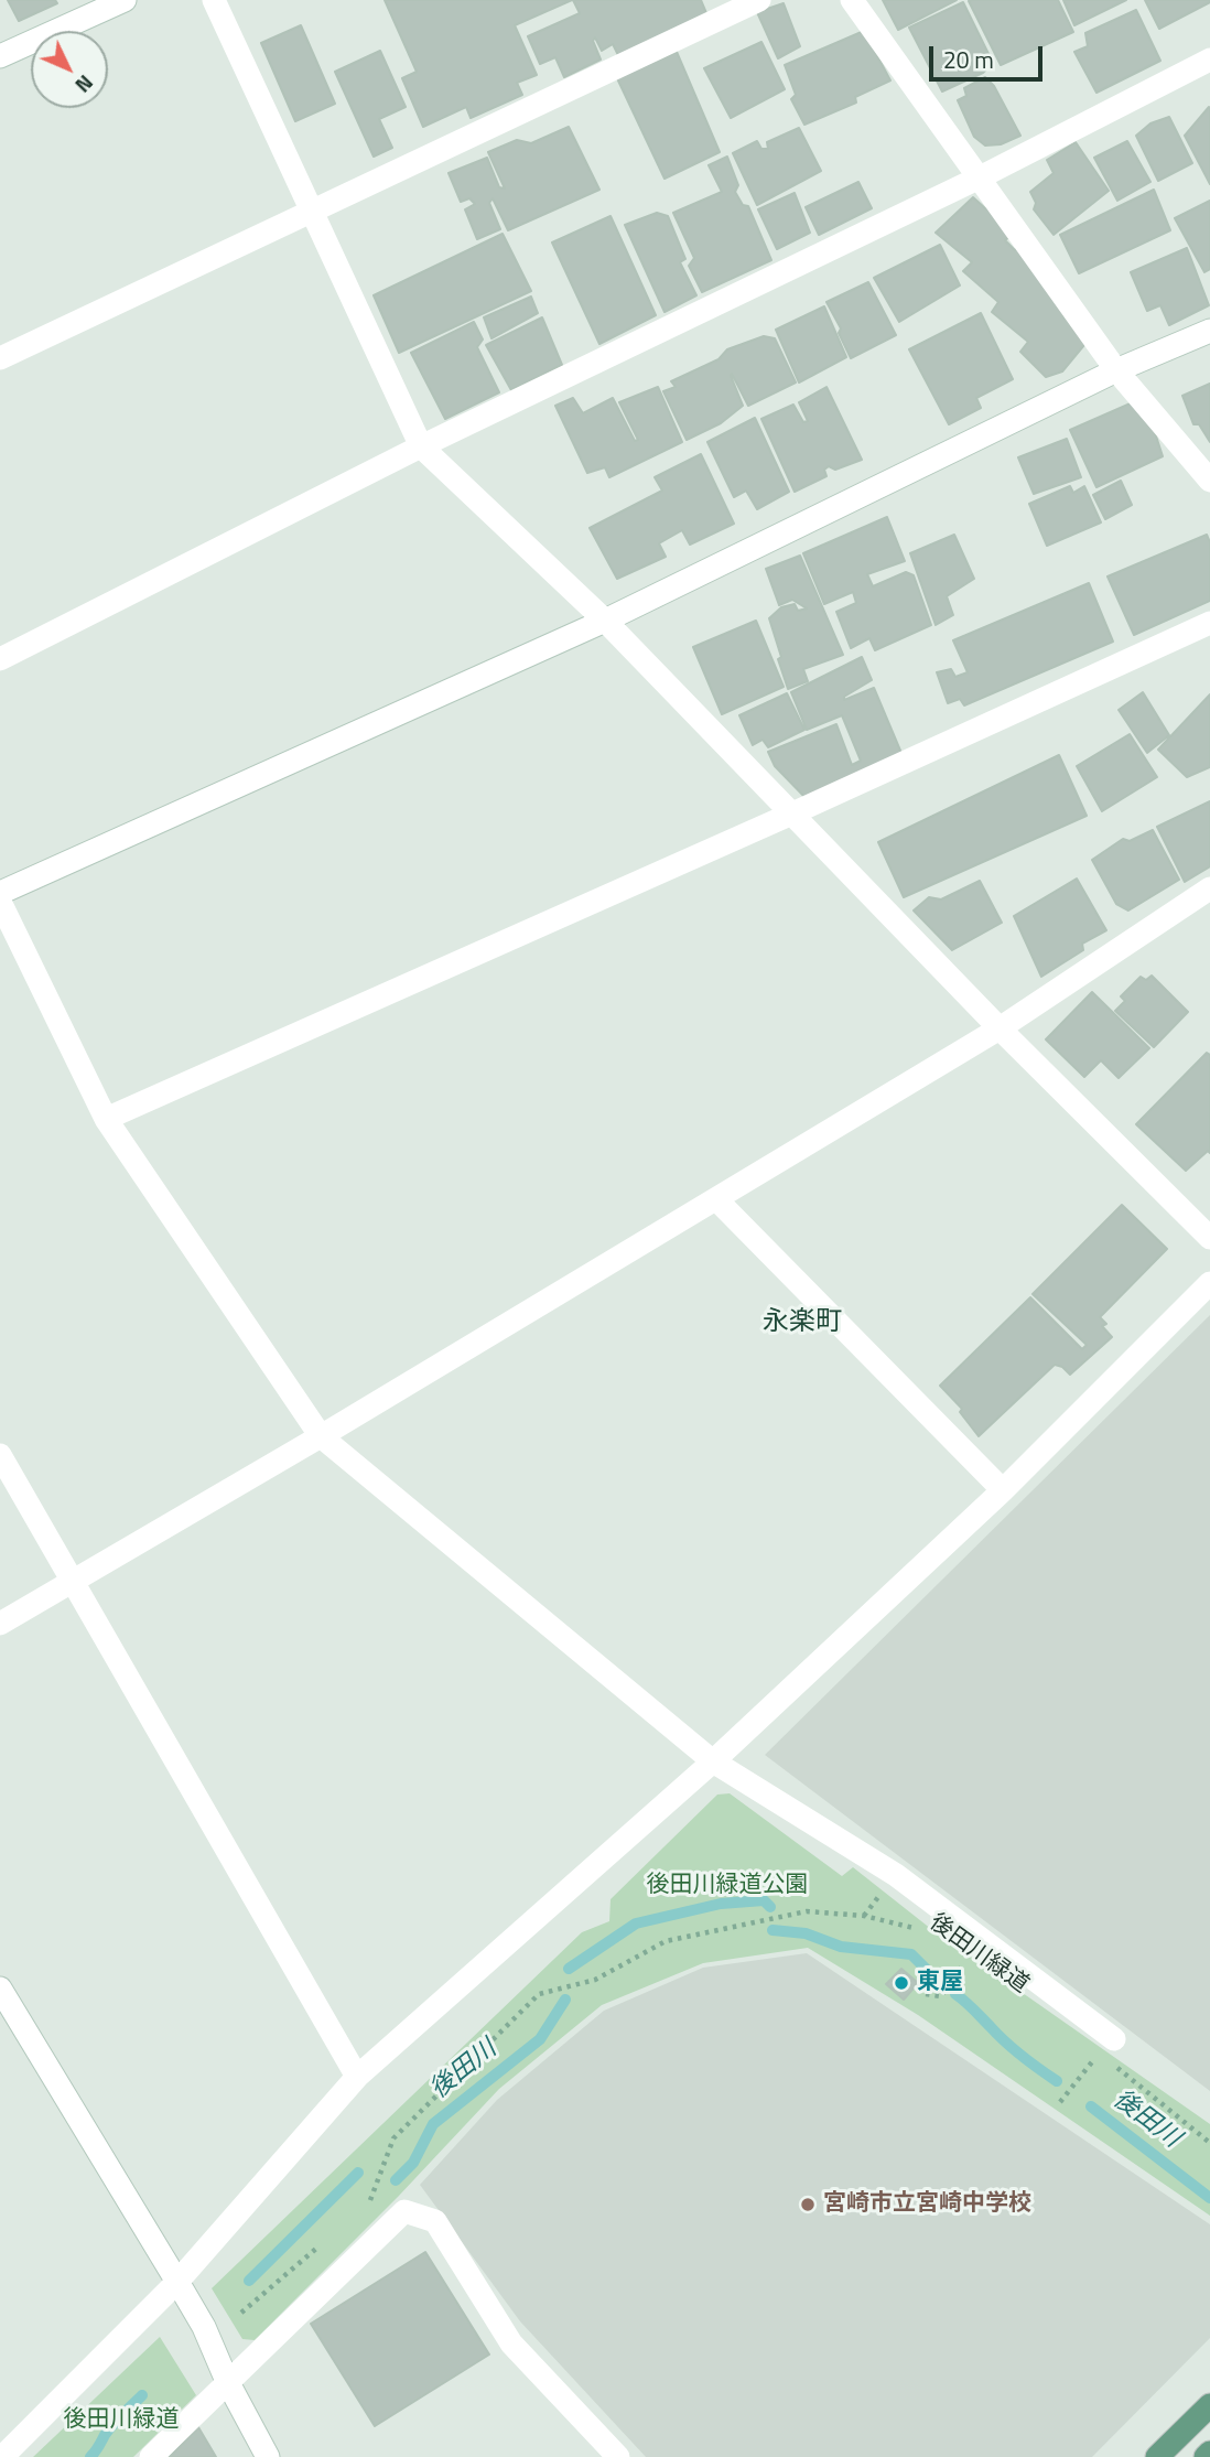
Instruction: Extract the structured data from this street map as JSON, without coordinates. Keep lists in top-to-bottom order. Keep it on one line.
{"streets":{"path":["後田川緑道"]},"districts":["永楽町"],"water":["後田川"],"parks":["後田川緑道公園","後田川緑道"],"places":["東屋","宮崎市立宮崎中学校"],"scale_bar":"20 m","north":"bottom right"}
